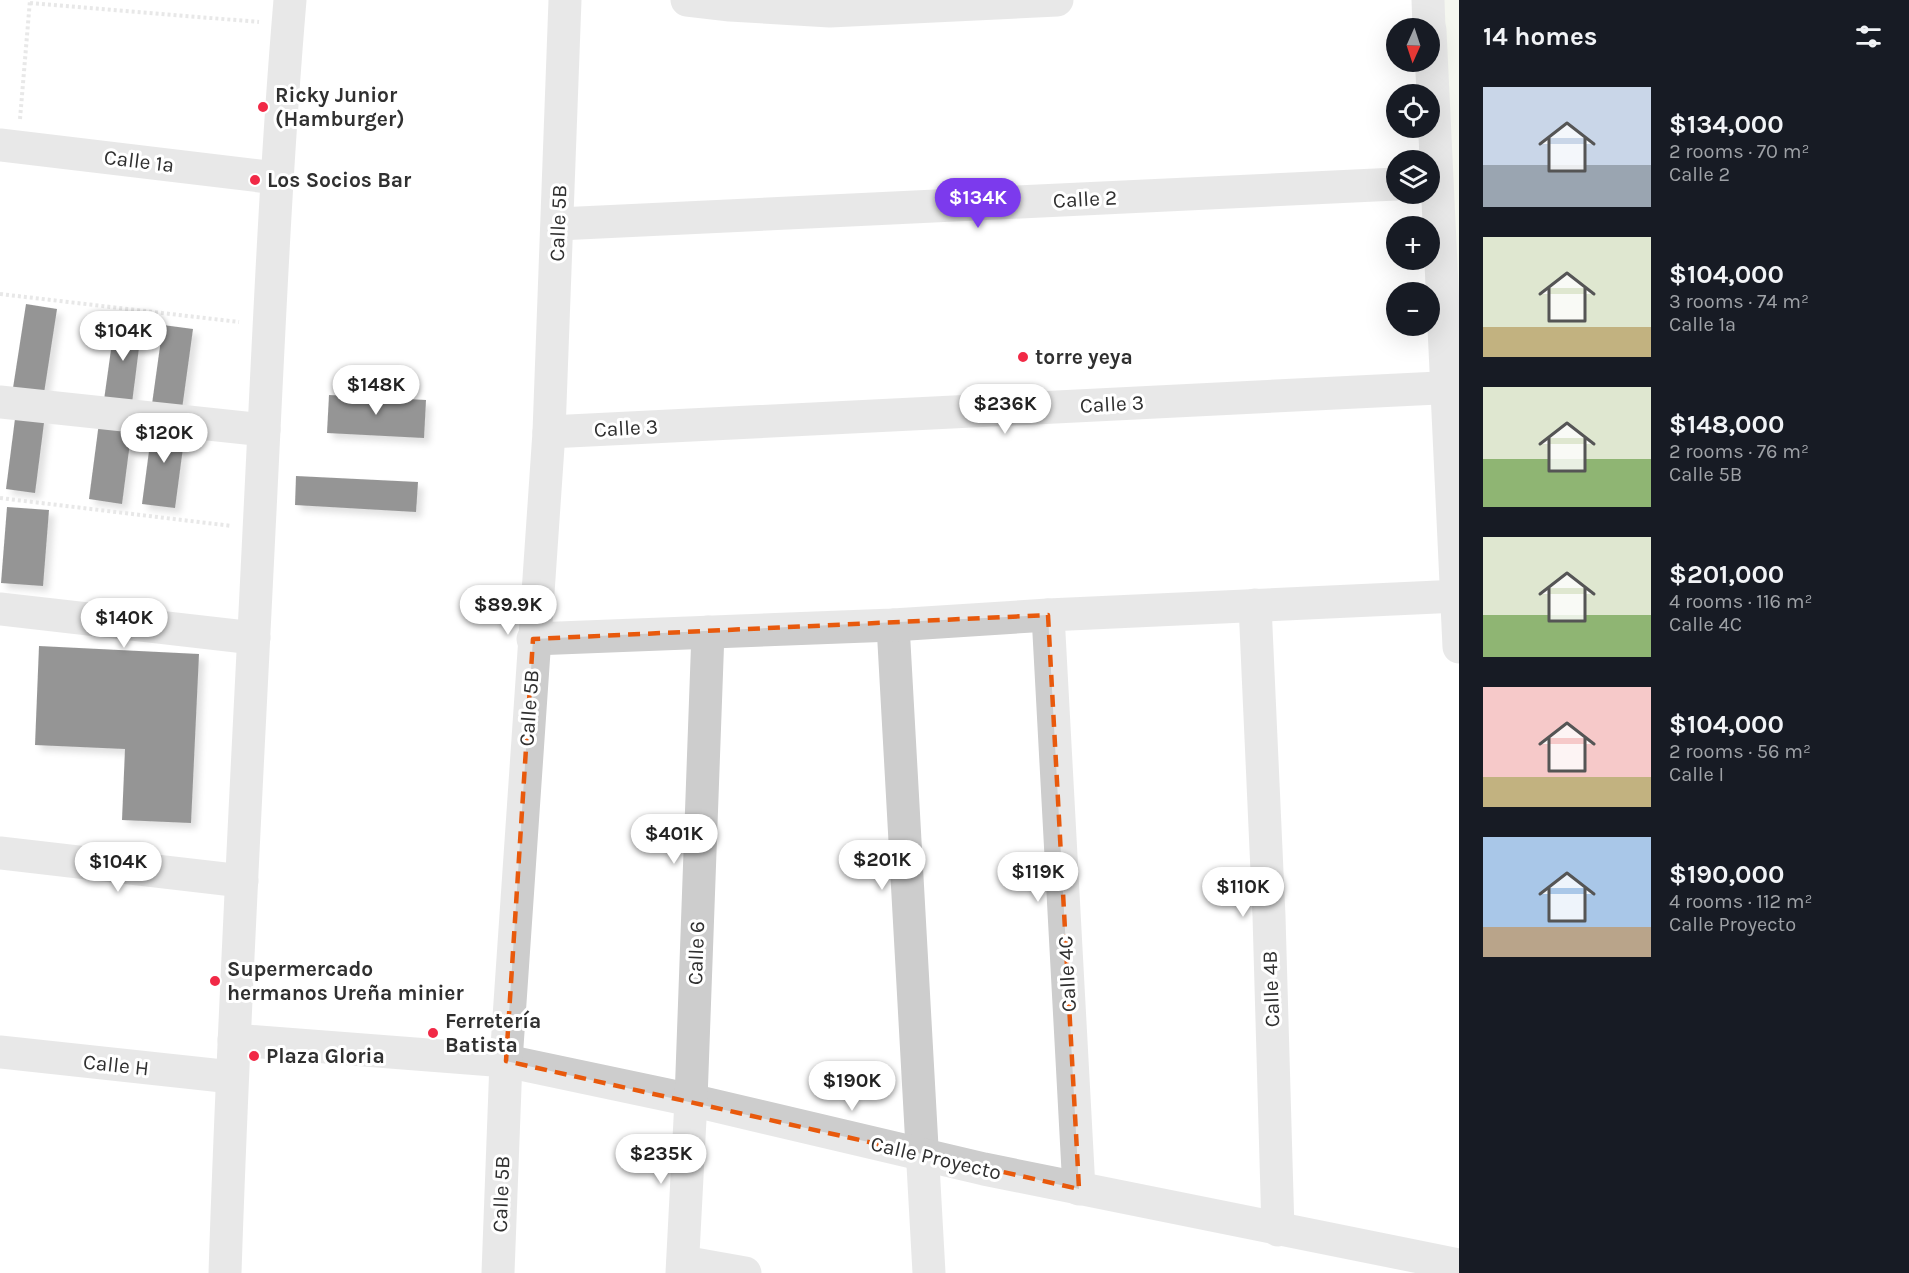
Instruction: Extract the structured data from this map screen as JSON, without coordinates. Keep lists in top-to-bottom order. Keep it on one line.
{"streets":{"street":["Calle 1a","Calle 2","Calle 5B","Calle 3","Calle 6","Calle 4C","Calle 4B","Calle H","Calle Proyecto"]},"crossings":[["Calle 2","Calle 5B"],["Calle 5B","Calle 3"],["Calle 5B","Calle Proyecto"],["Calle 6","Calle Proyecto"],["Calle 4C","Calle Proyecto"],["Calle 4B","Calle Proyecto"]],"places":["Ricky Junior (Hamburger)","Los Socios Bar","torre yeya","Supermercado hermanos Ureña minier","Ferretería Batista","Plaza Gloria"],"north":"bottom","page":{"heading":"14 homes","map_buttons":["+","−"],"list":[{"name":"$134,000","note":"2 rooms · 70 m² · Calle 2"},{"name":"$104,000","note":"3 rooms · 74 m² · Calle 1a"},{"name":"$148,000","note":"2 rooms · 76 m² · Calle 5B"},{"name":"$201,000","note":"4 rooms · 116 m² · Calle 4C"},{"name":"$104,000","note":"2 rooms · 56 m² · Calle I"},{"name":"$190,000","note":"4 rooms · 112 m² · Calle Proyecto"}],"price":["$134K","$104K","$148K","$236K","$120K","$89.9K","$140K","$401K","$201K","$104K","$119K","$110K","$190K","$235K"]}}
